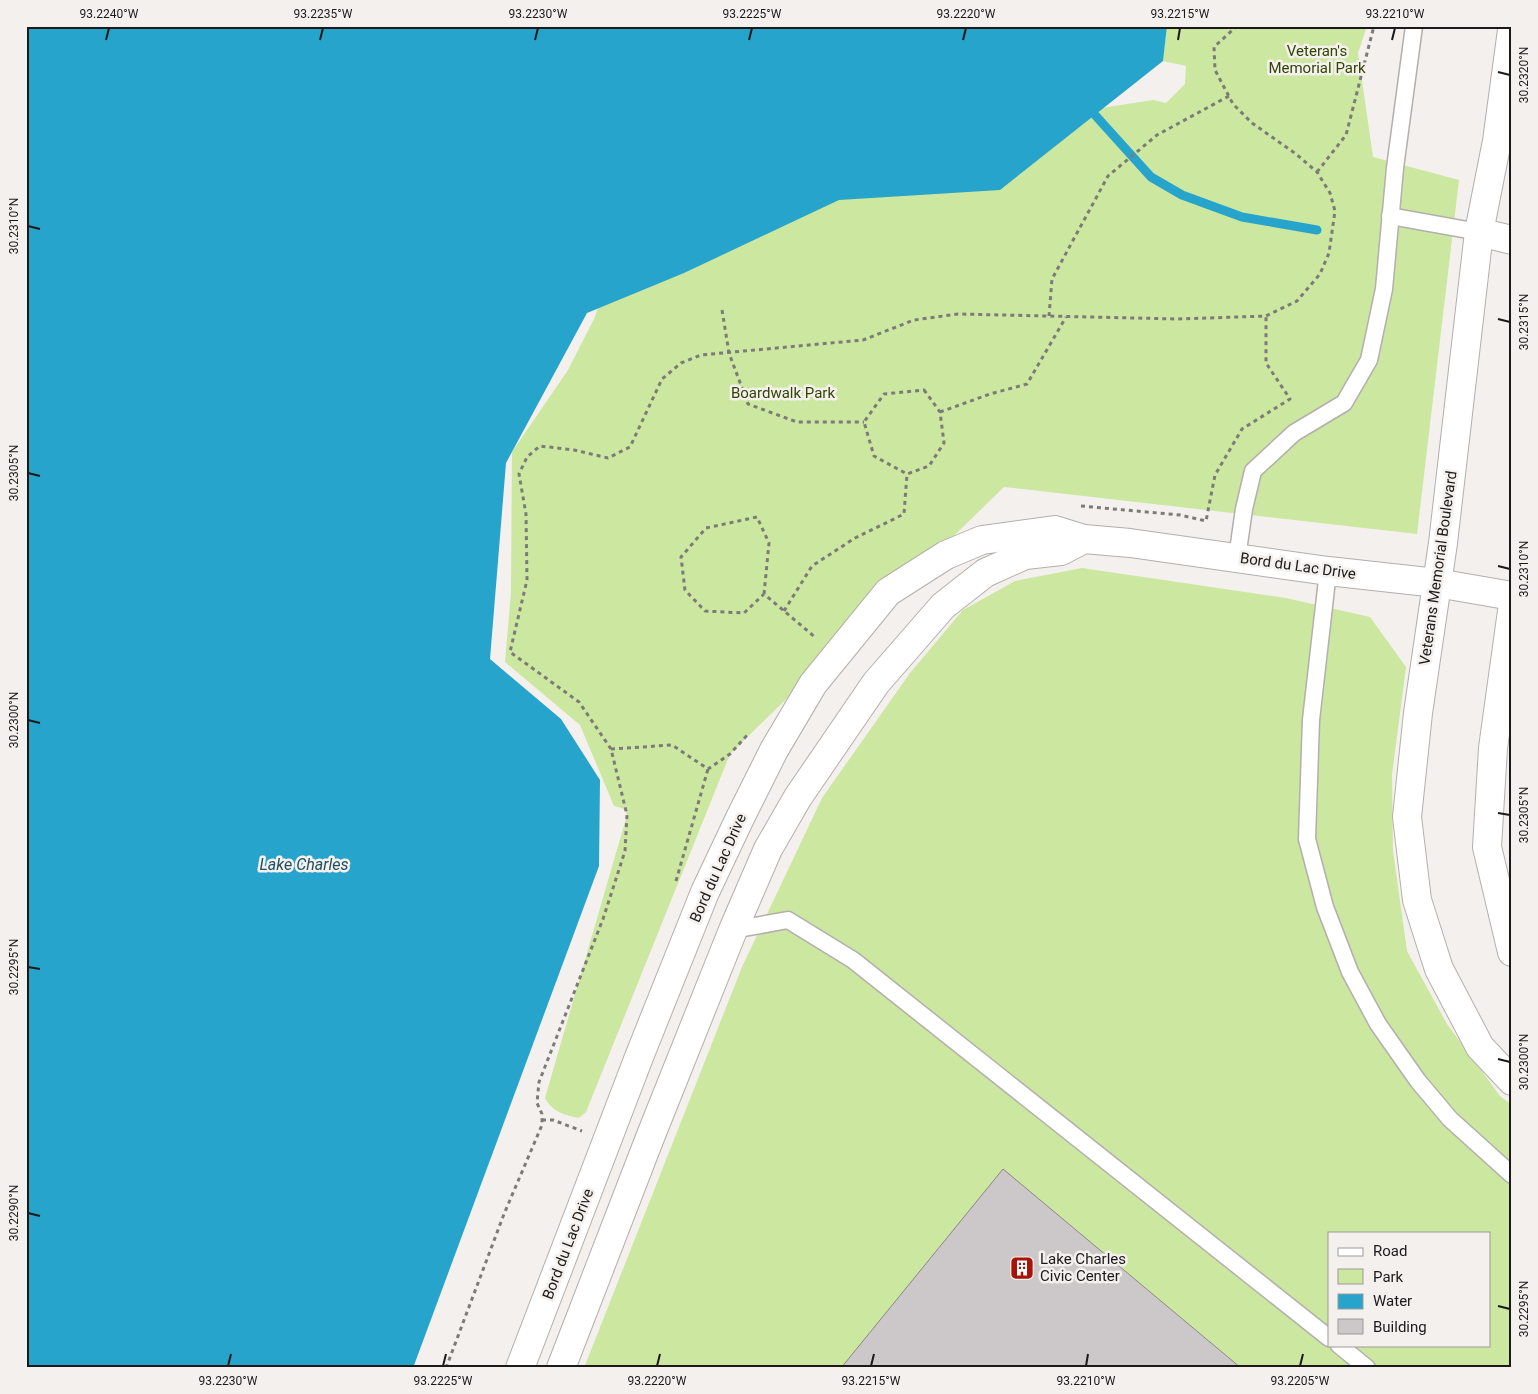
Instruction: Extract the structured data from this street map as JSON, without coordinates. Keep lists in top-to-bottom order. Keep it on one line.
{"streets":{"street":["Bord du Lac Drive","Veterans Memorial Boulevard"]},"crossings":[["Bord du Lac Drive","Veterans Memorial Boulevard"]],"water":["Lake Charles"],"parks":["Veteran's Memorial Park","Boardwalk Park"],"places":{"building":["Lake Charles Civic Center"]},"legend":["Road","Park","Water","Building"],"coordinates":["93.2240°W","93.2235°W","93.2230°W","93.2225°W","93.2220°W","93.2215°W","93.2210°W","30.2320°N","30.2310°N","30.2315°N","30.2305°N","30.2300°N","30.2295°N","30.2290°N","93.2205°W"]}
